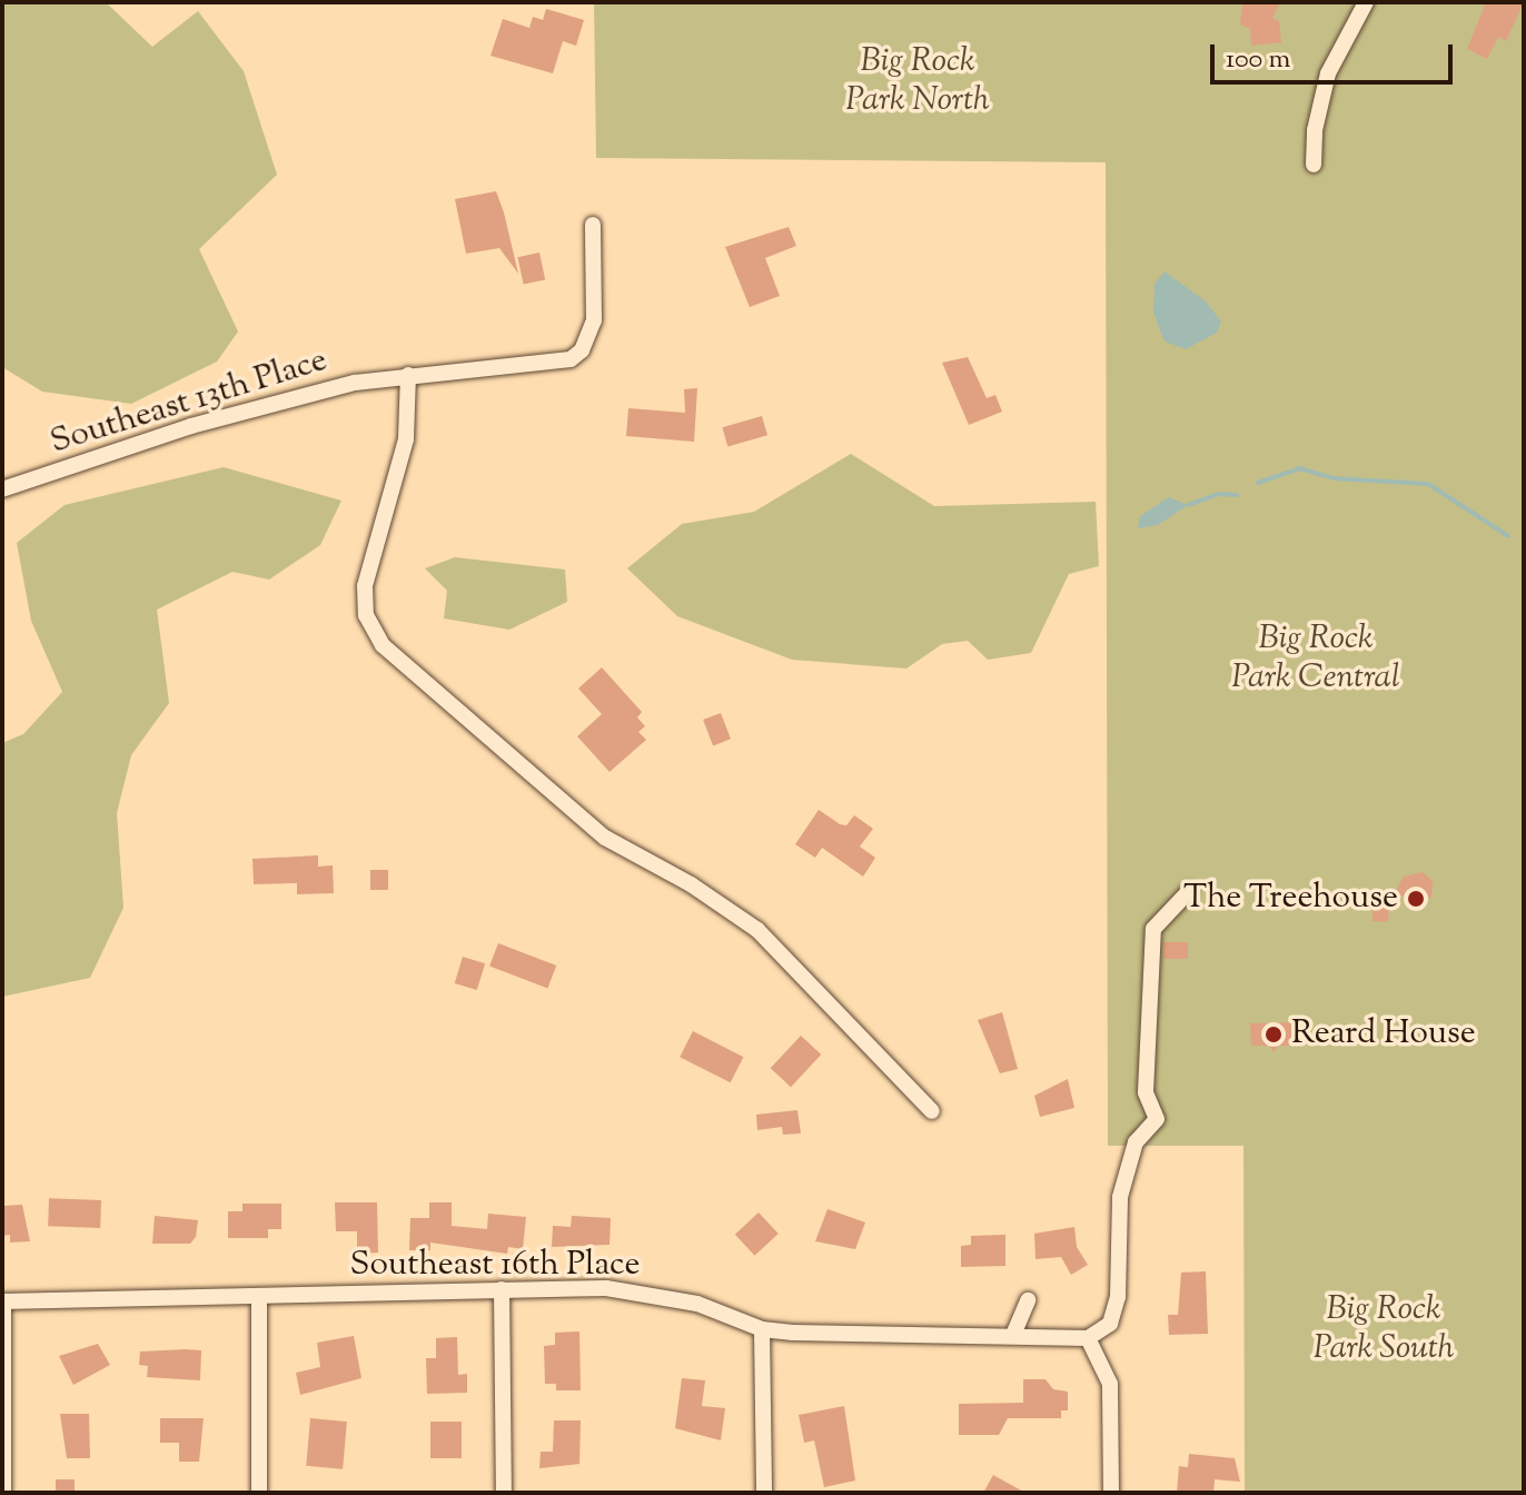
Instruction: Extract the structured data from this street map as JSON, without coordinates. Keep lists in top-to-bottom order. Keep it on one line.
{"streets":{"street":["Southeast 13th Place","Southeast 16th Place"]},"parks":["Big Rock Park North","Big Rock Park Central","Big Rock Park South"],"places":["The Treehouse","Reard House"],"scale_bar":"100 m"}
